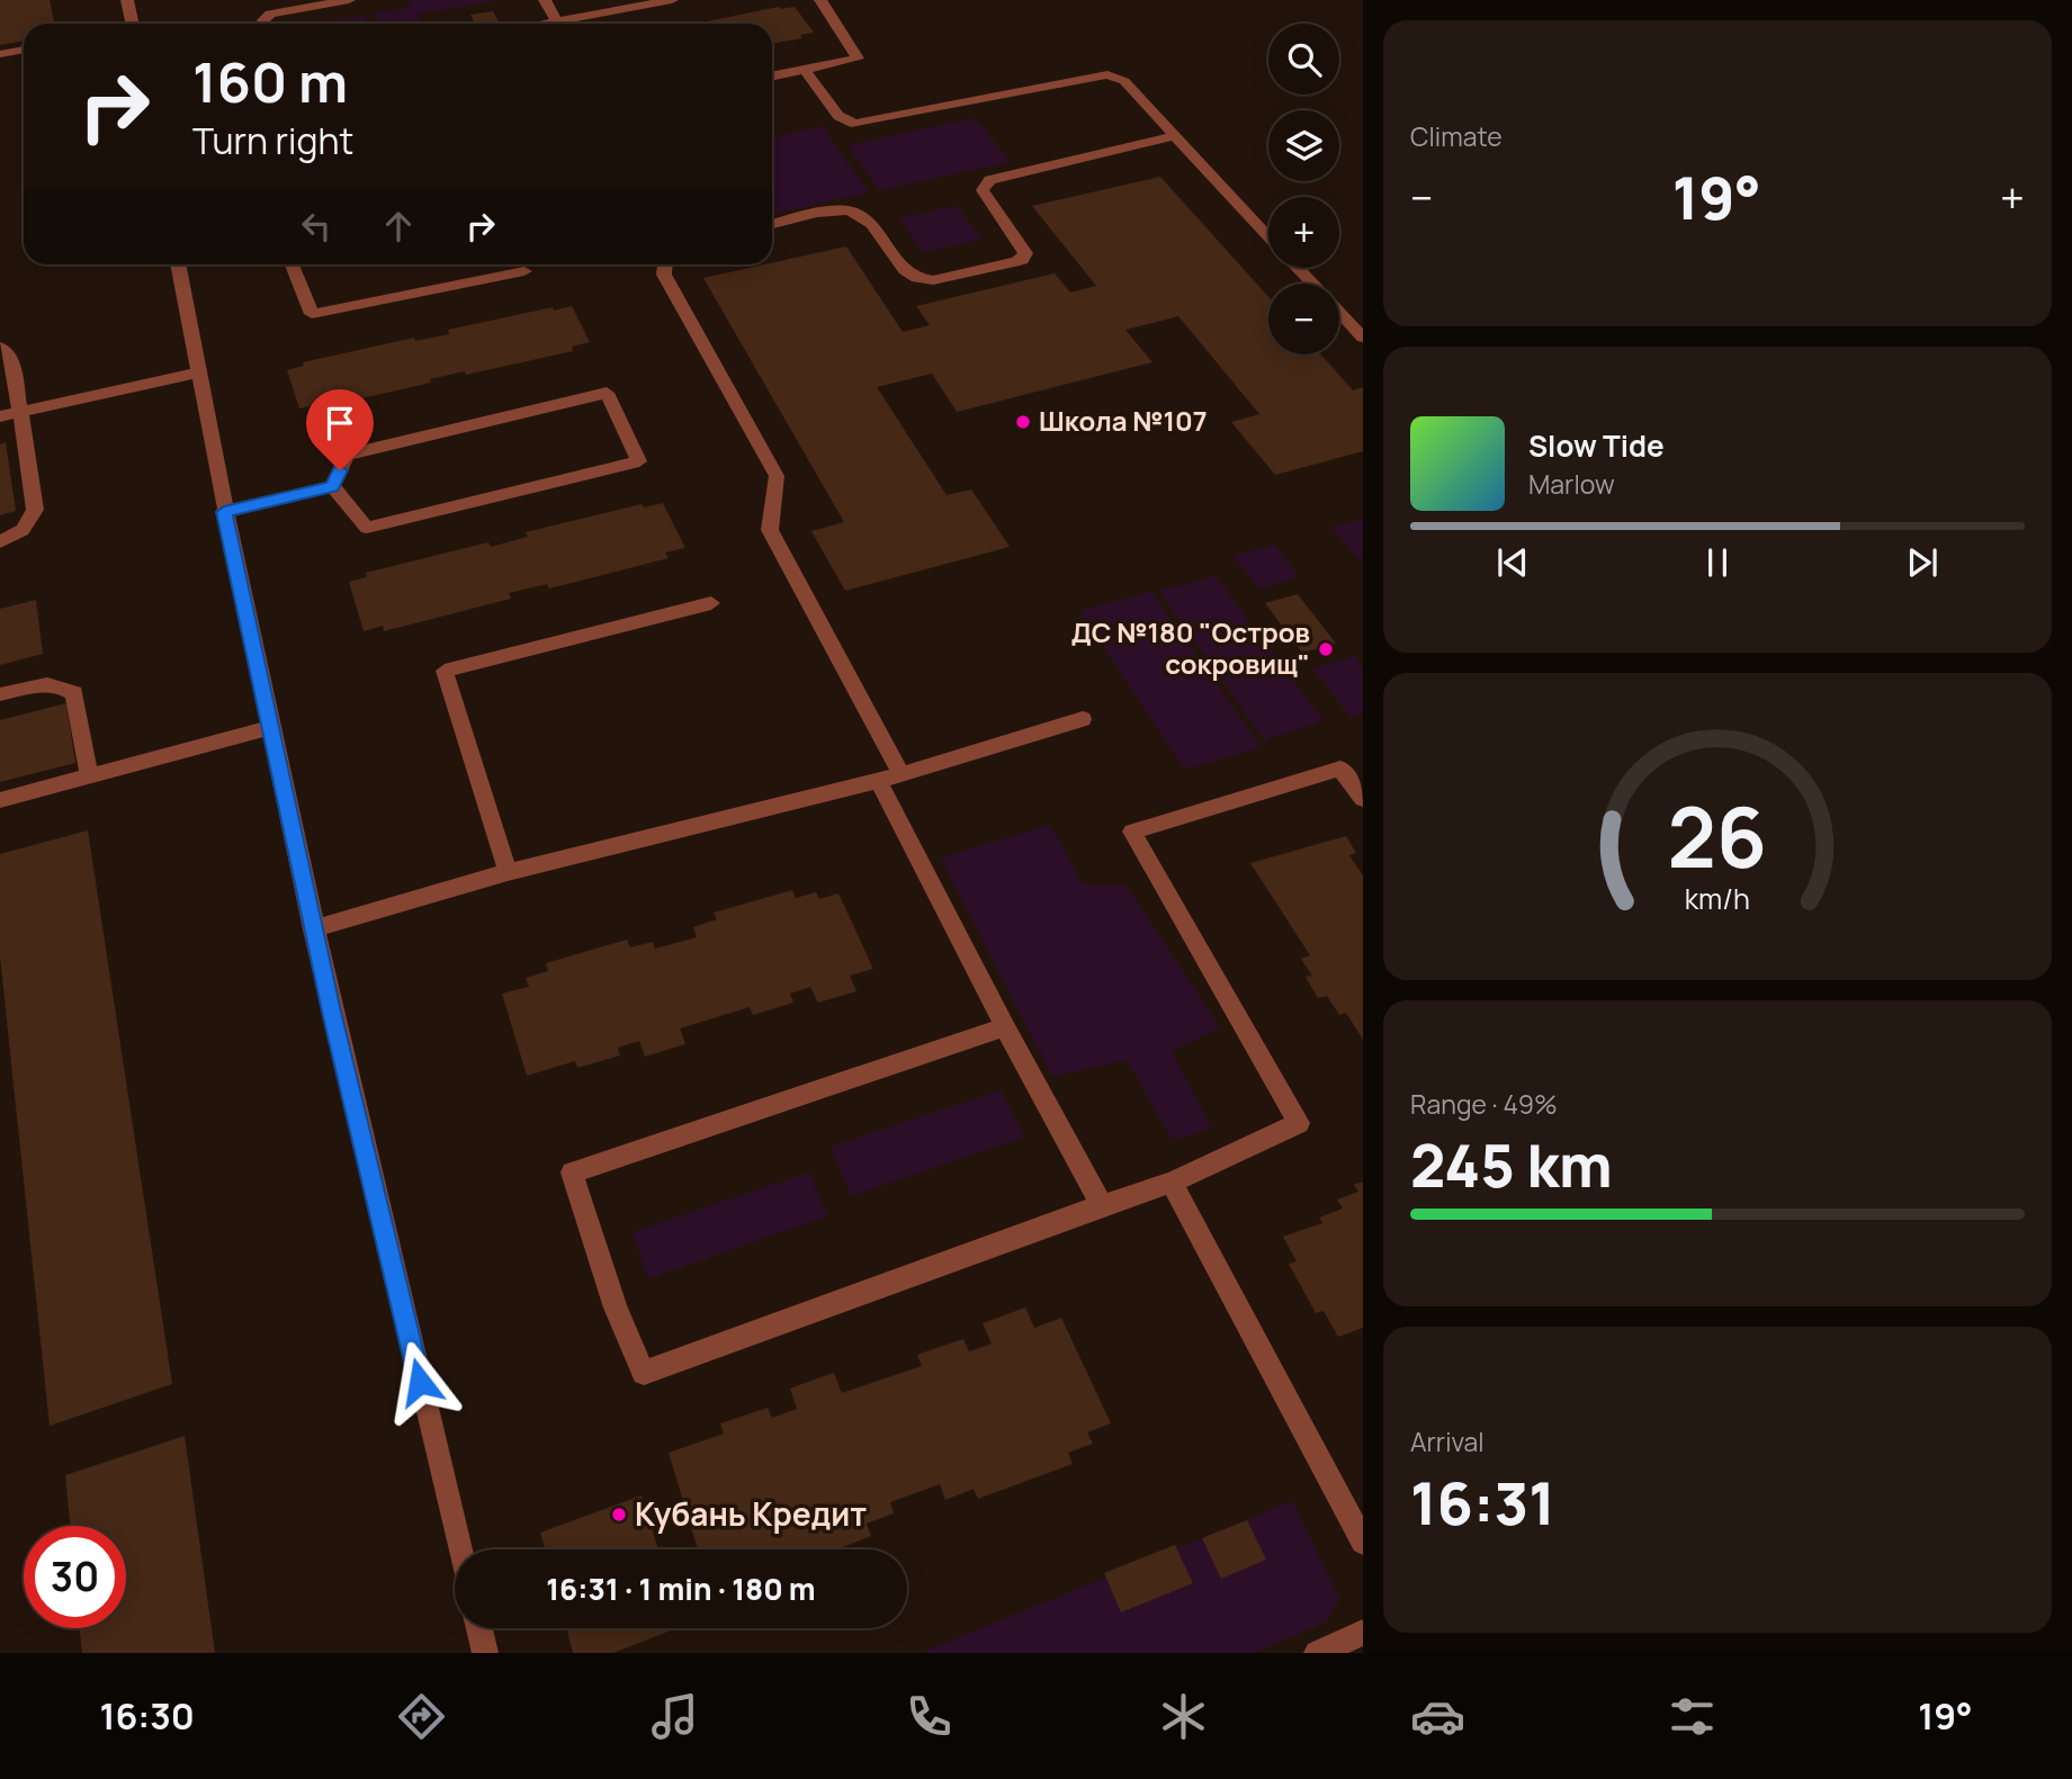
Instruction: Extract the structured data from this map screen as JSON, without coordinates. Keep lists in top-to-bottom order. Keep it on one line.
{"places":["Школа №107","ДС №180 \"Остров сокровищ\"","Кубань Кредит"],"page":{"tile":["Climate",["Range · 49%","245 km"],["Arrival","16:31"]],"map_buttons":["+","−"],"turn":["160 m","Turn right"],"heat":["−","19°","+"],"song":["Slow Tide","Marlow"],"limit":"30","trip":"16:31 · 1 min · 180 m","tabs":["16:30","19°"],"gauge":["26","km/h"]}}
